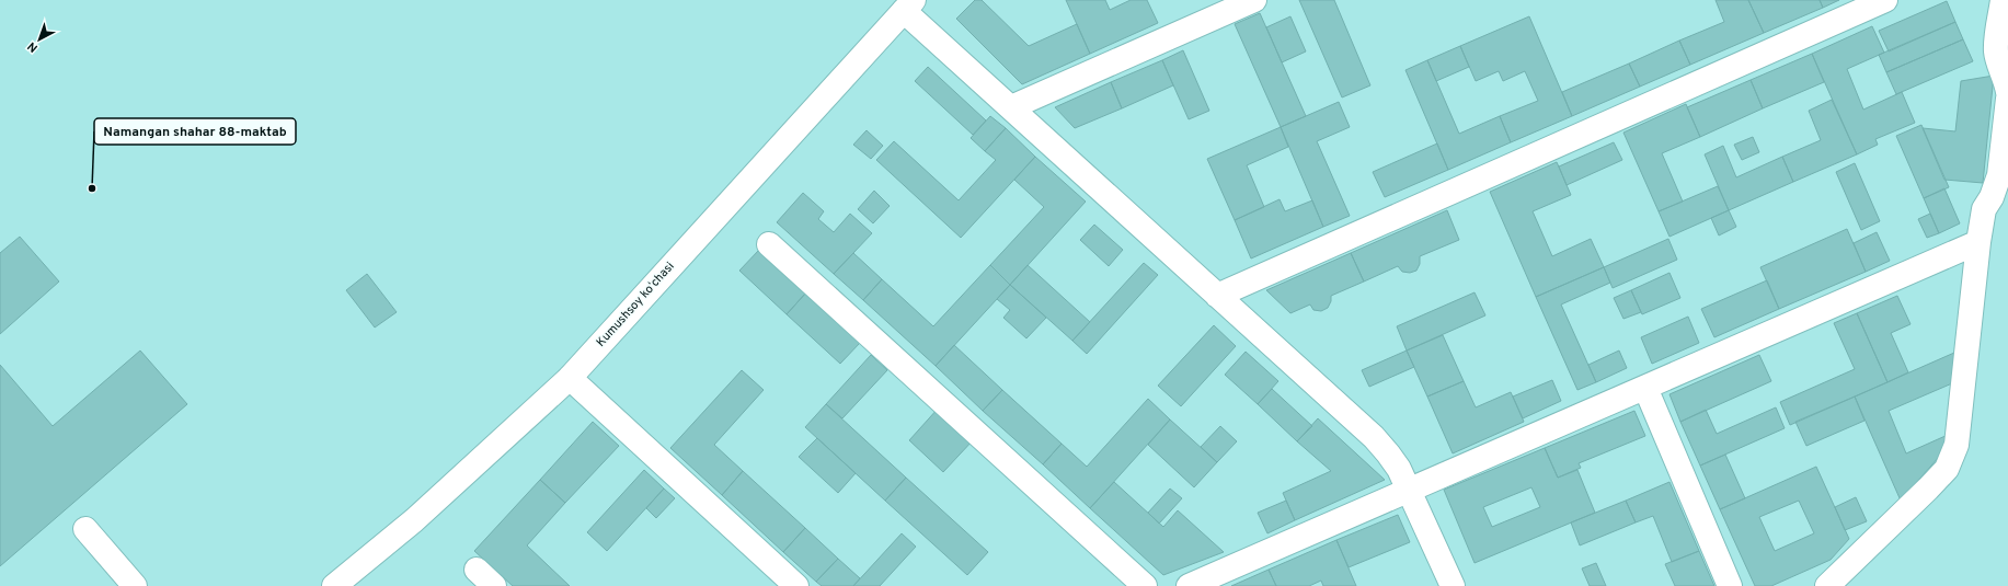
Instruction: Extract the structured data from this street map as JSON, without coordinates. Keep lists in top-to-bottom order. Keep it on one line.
{"streets":{"street":["Kumushsoy koʻchasi"]},"places":["Namangan shahar 88-maktab"],"north":"bottom left"}
